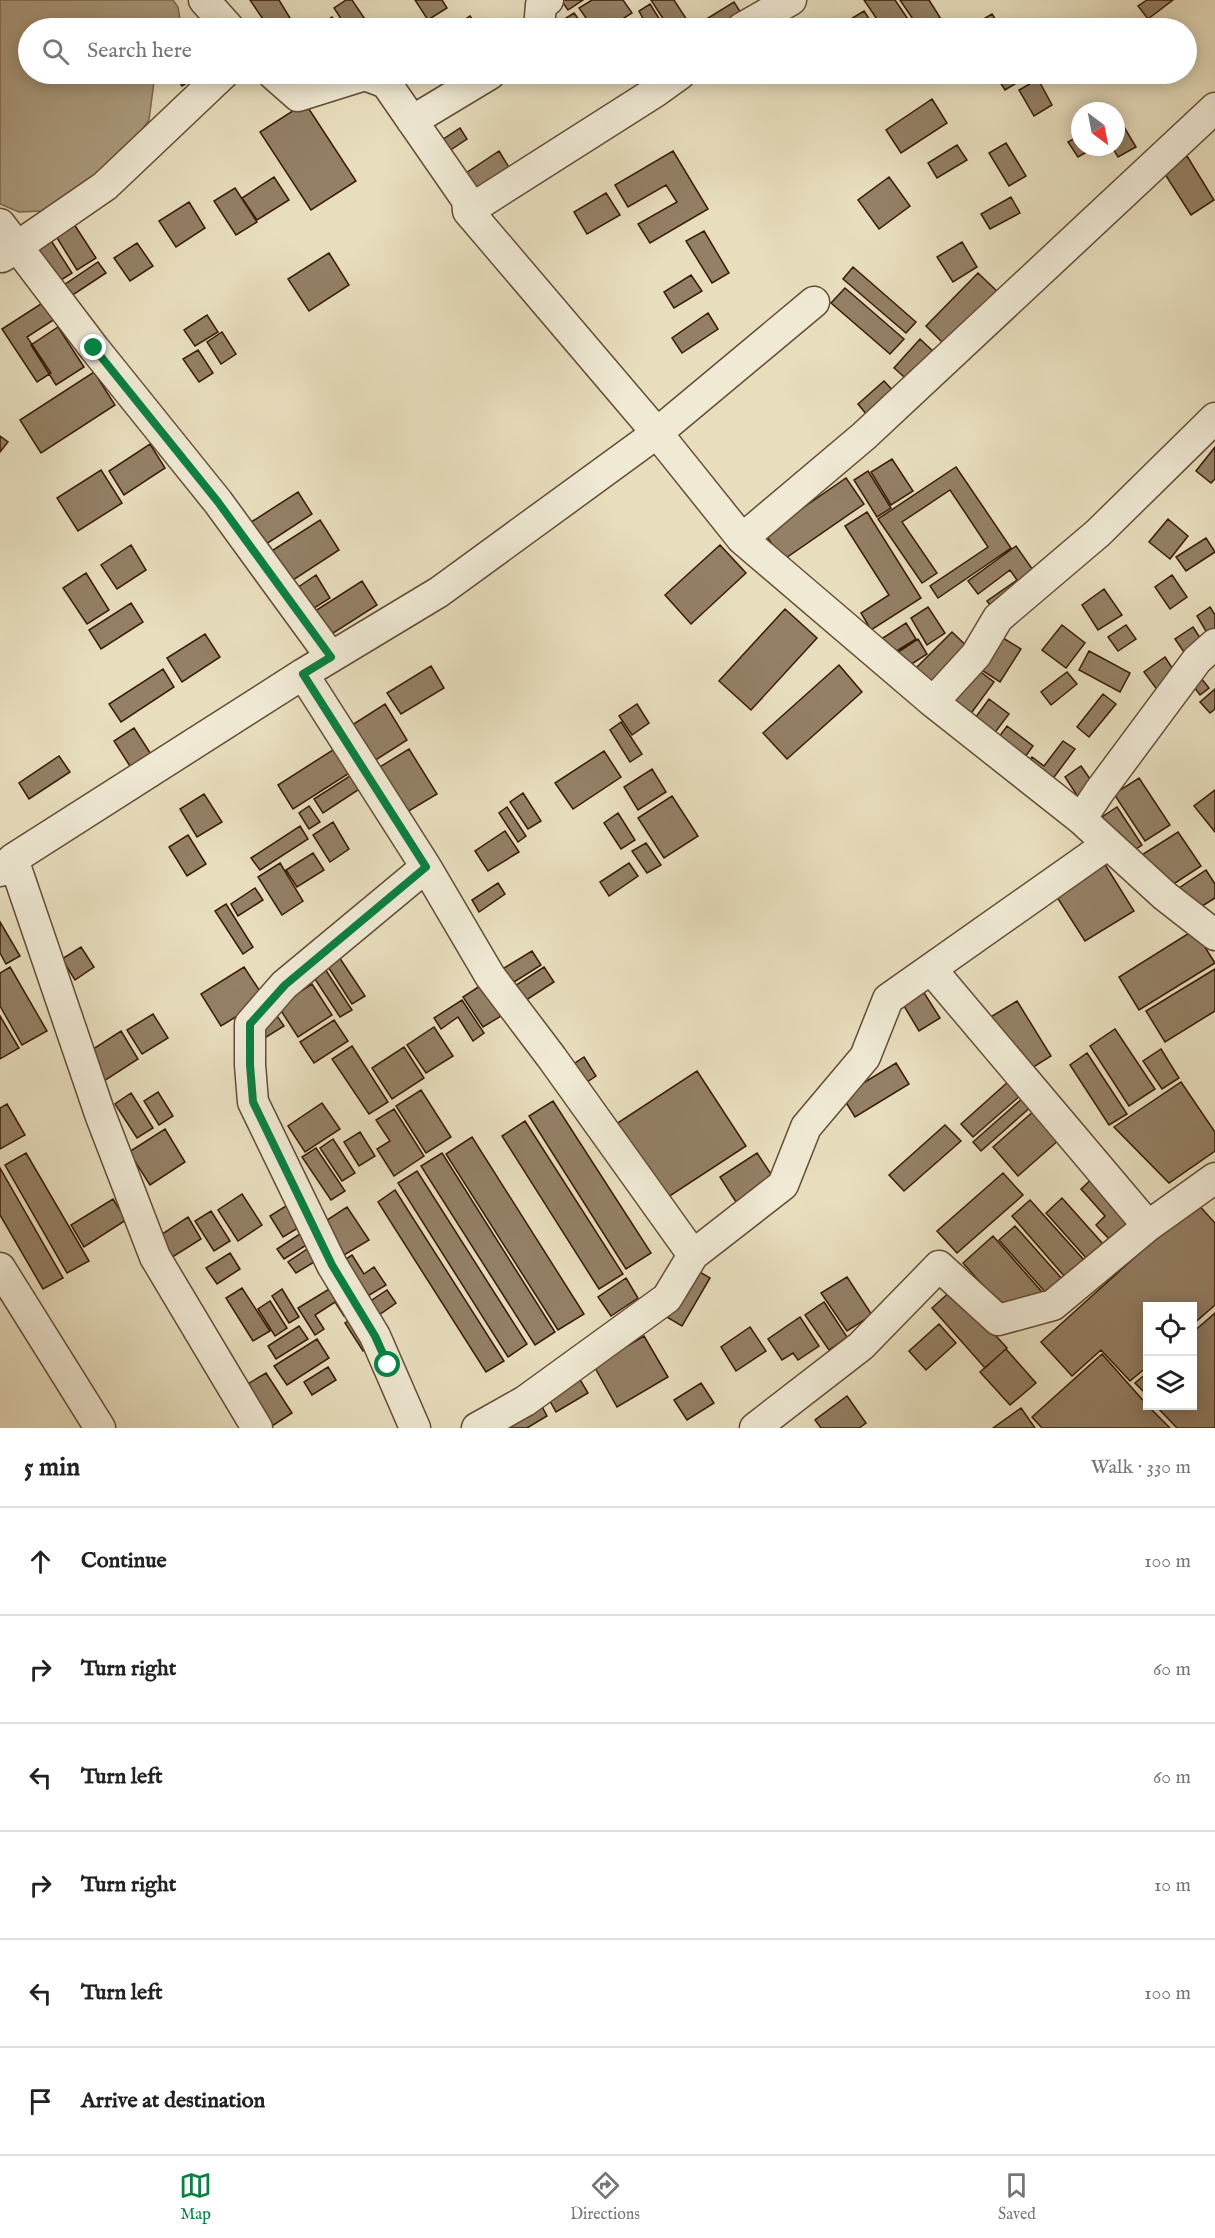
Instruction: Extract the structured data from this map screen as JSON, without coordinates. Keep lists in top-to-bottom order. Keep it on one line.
{"north":"bottom right","page":{"search":"Search here","heading":["5 min","Walk · 330 m"],"list":[["Continue","100 m"],["Turn right","60 m"],["Turn left","60 m"],["Turn right","10 m"],["Turn left","100 m"],"Arrive at destination"],"nav":["Map","Directions","Saved"]}}
